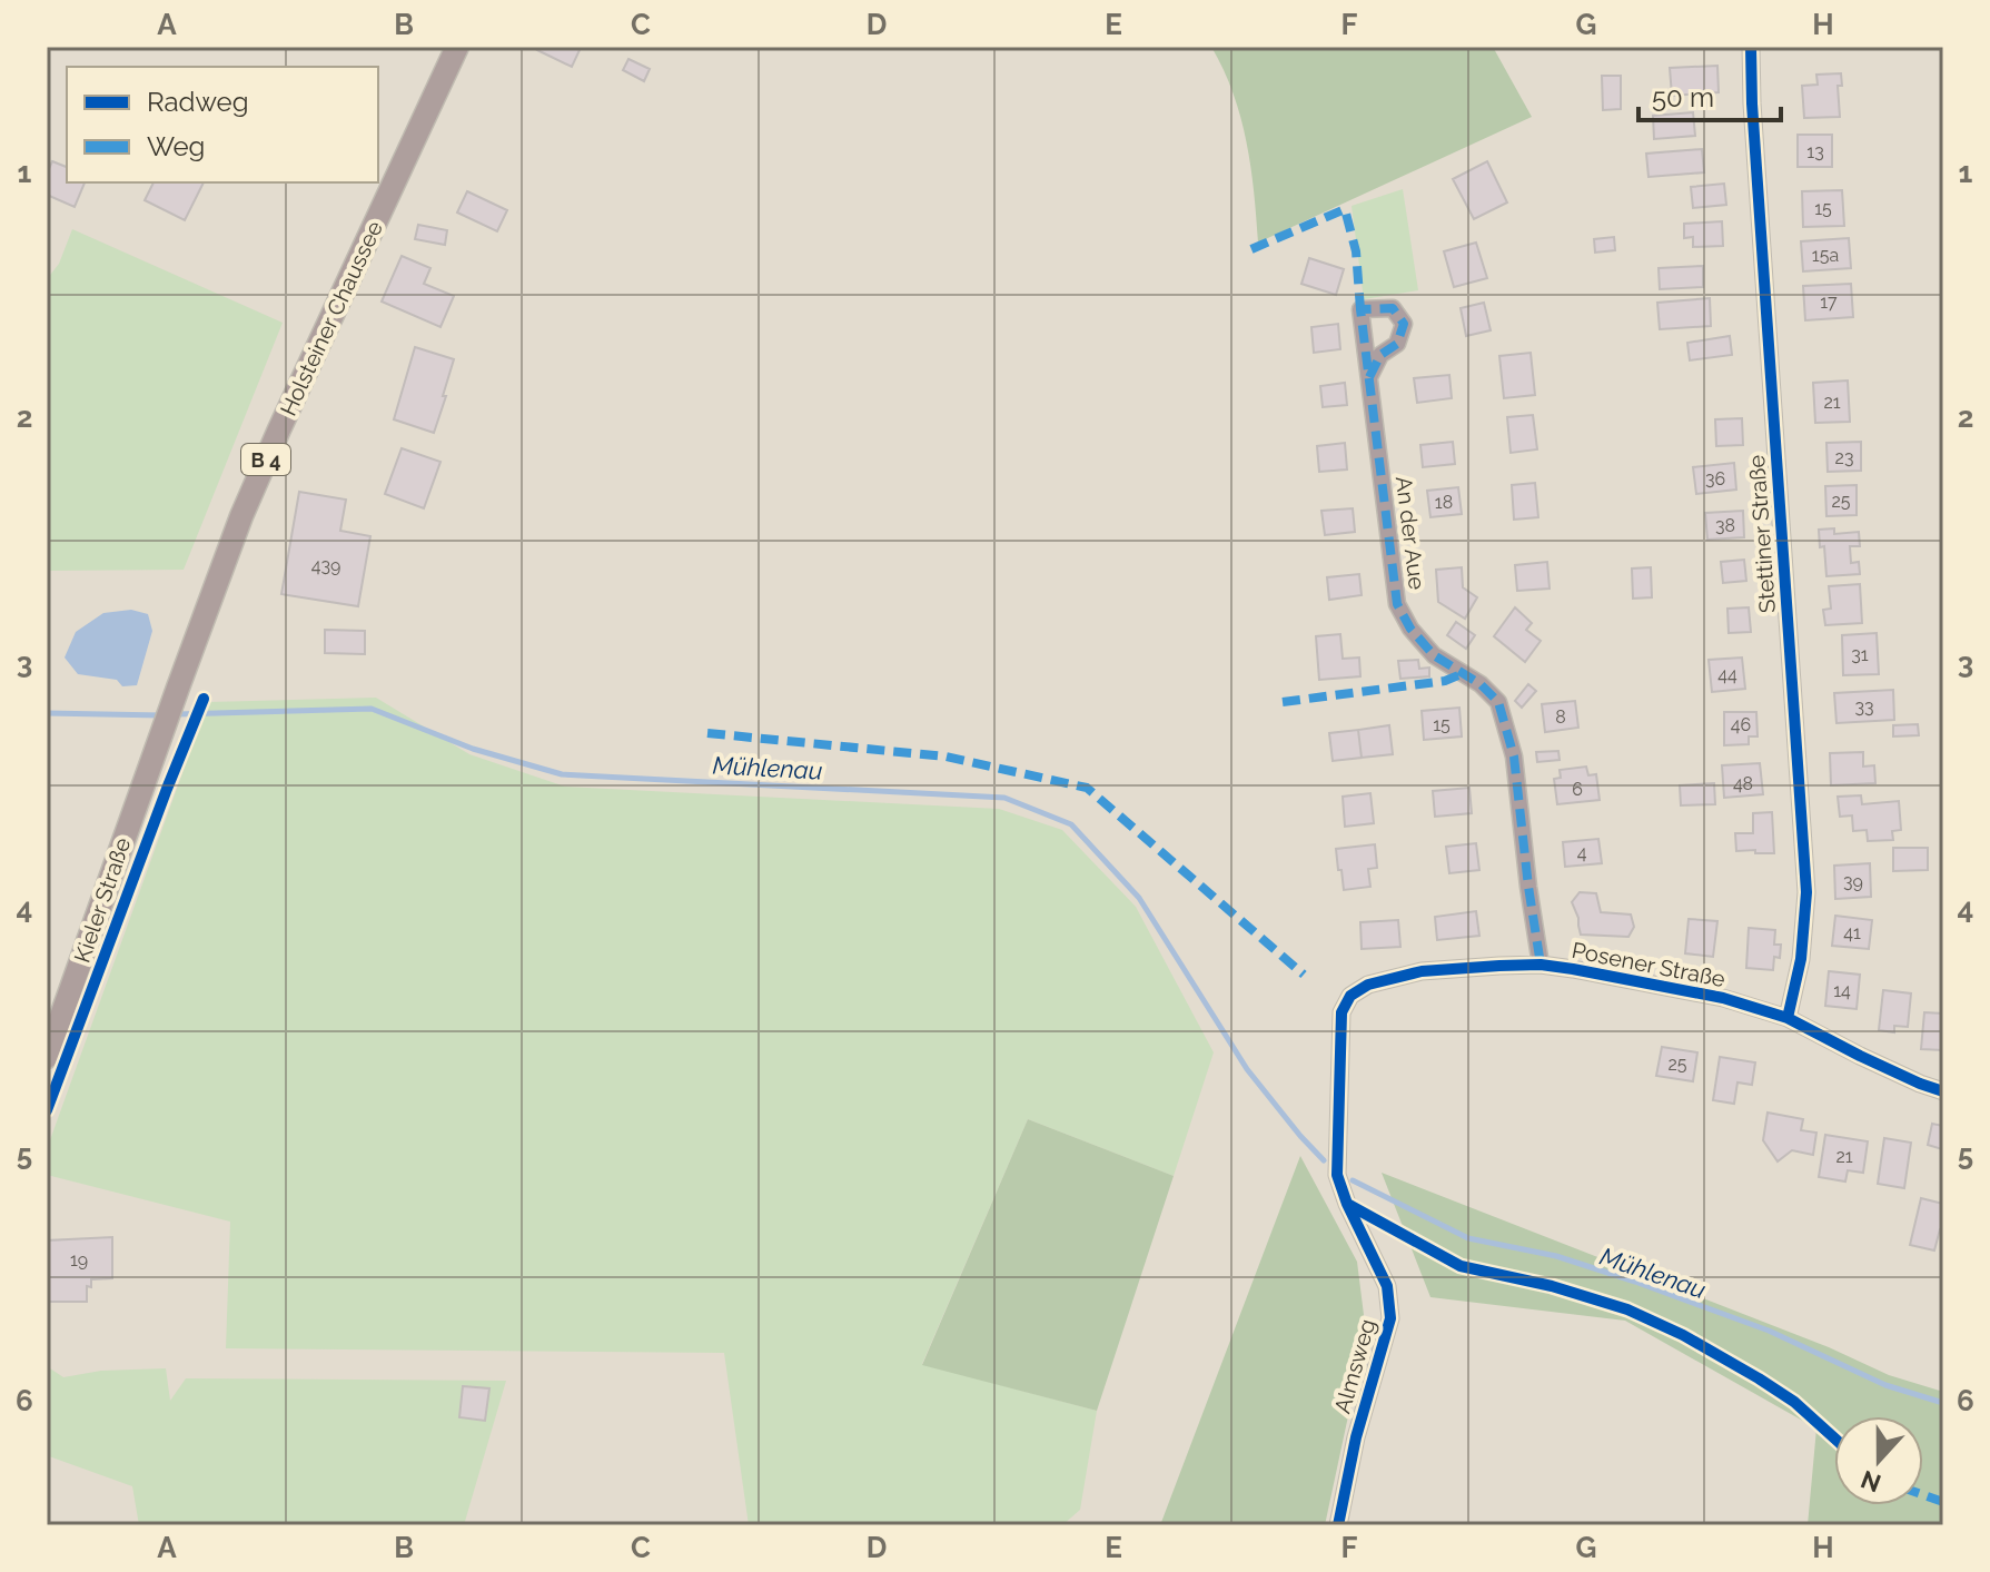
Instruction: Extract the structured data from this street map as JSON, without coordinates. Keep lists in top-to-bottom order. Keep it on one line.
{"streets":{"main road":["Holsteiner Chaussee","B 4","Kieler Straße"],"street":["An der Aue","Stettiner Straße","Posener Straße","Almsweg"]},"crossings":[["Holsteiner Chaussee","Kieler Straße"],["An der Aue","Posener Straße"],["Stettiner Straße","Posener Straße"],["Posener Straße","Almsweg"]],"water":["Mühlenau"],"house_numbers":["13","15","15a","17","21","23","36","25","18","38","439","31","44","33","8","15","46","48","6","4","39","41","14","25","21","19"],"legend":["Radweg","Weg"],"scale_bar":"50 m","north":"bottom","grid":{"columns":["A","B","C","D","E","F","G","H"],"rows":["1","2","3","4","5","6"]}}
